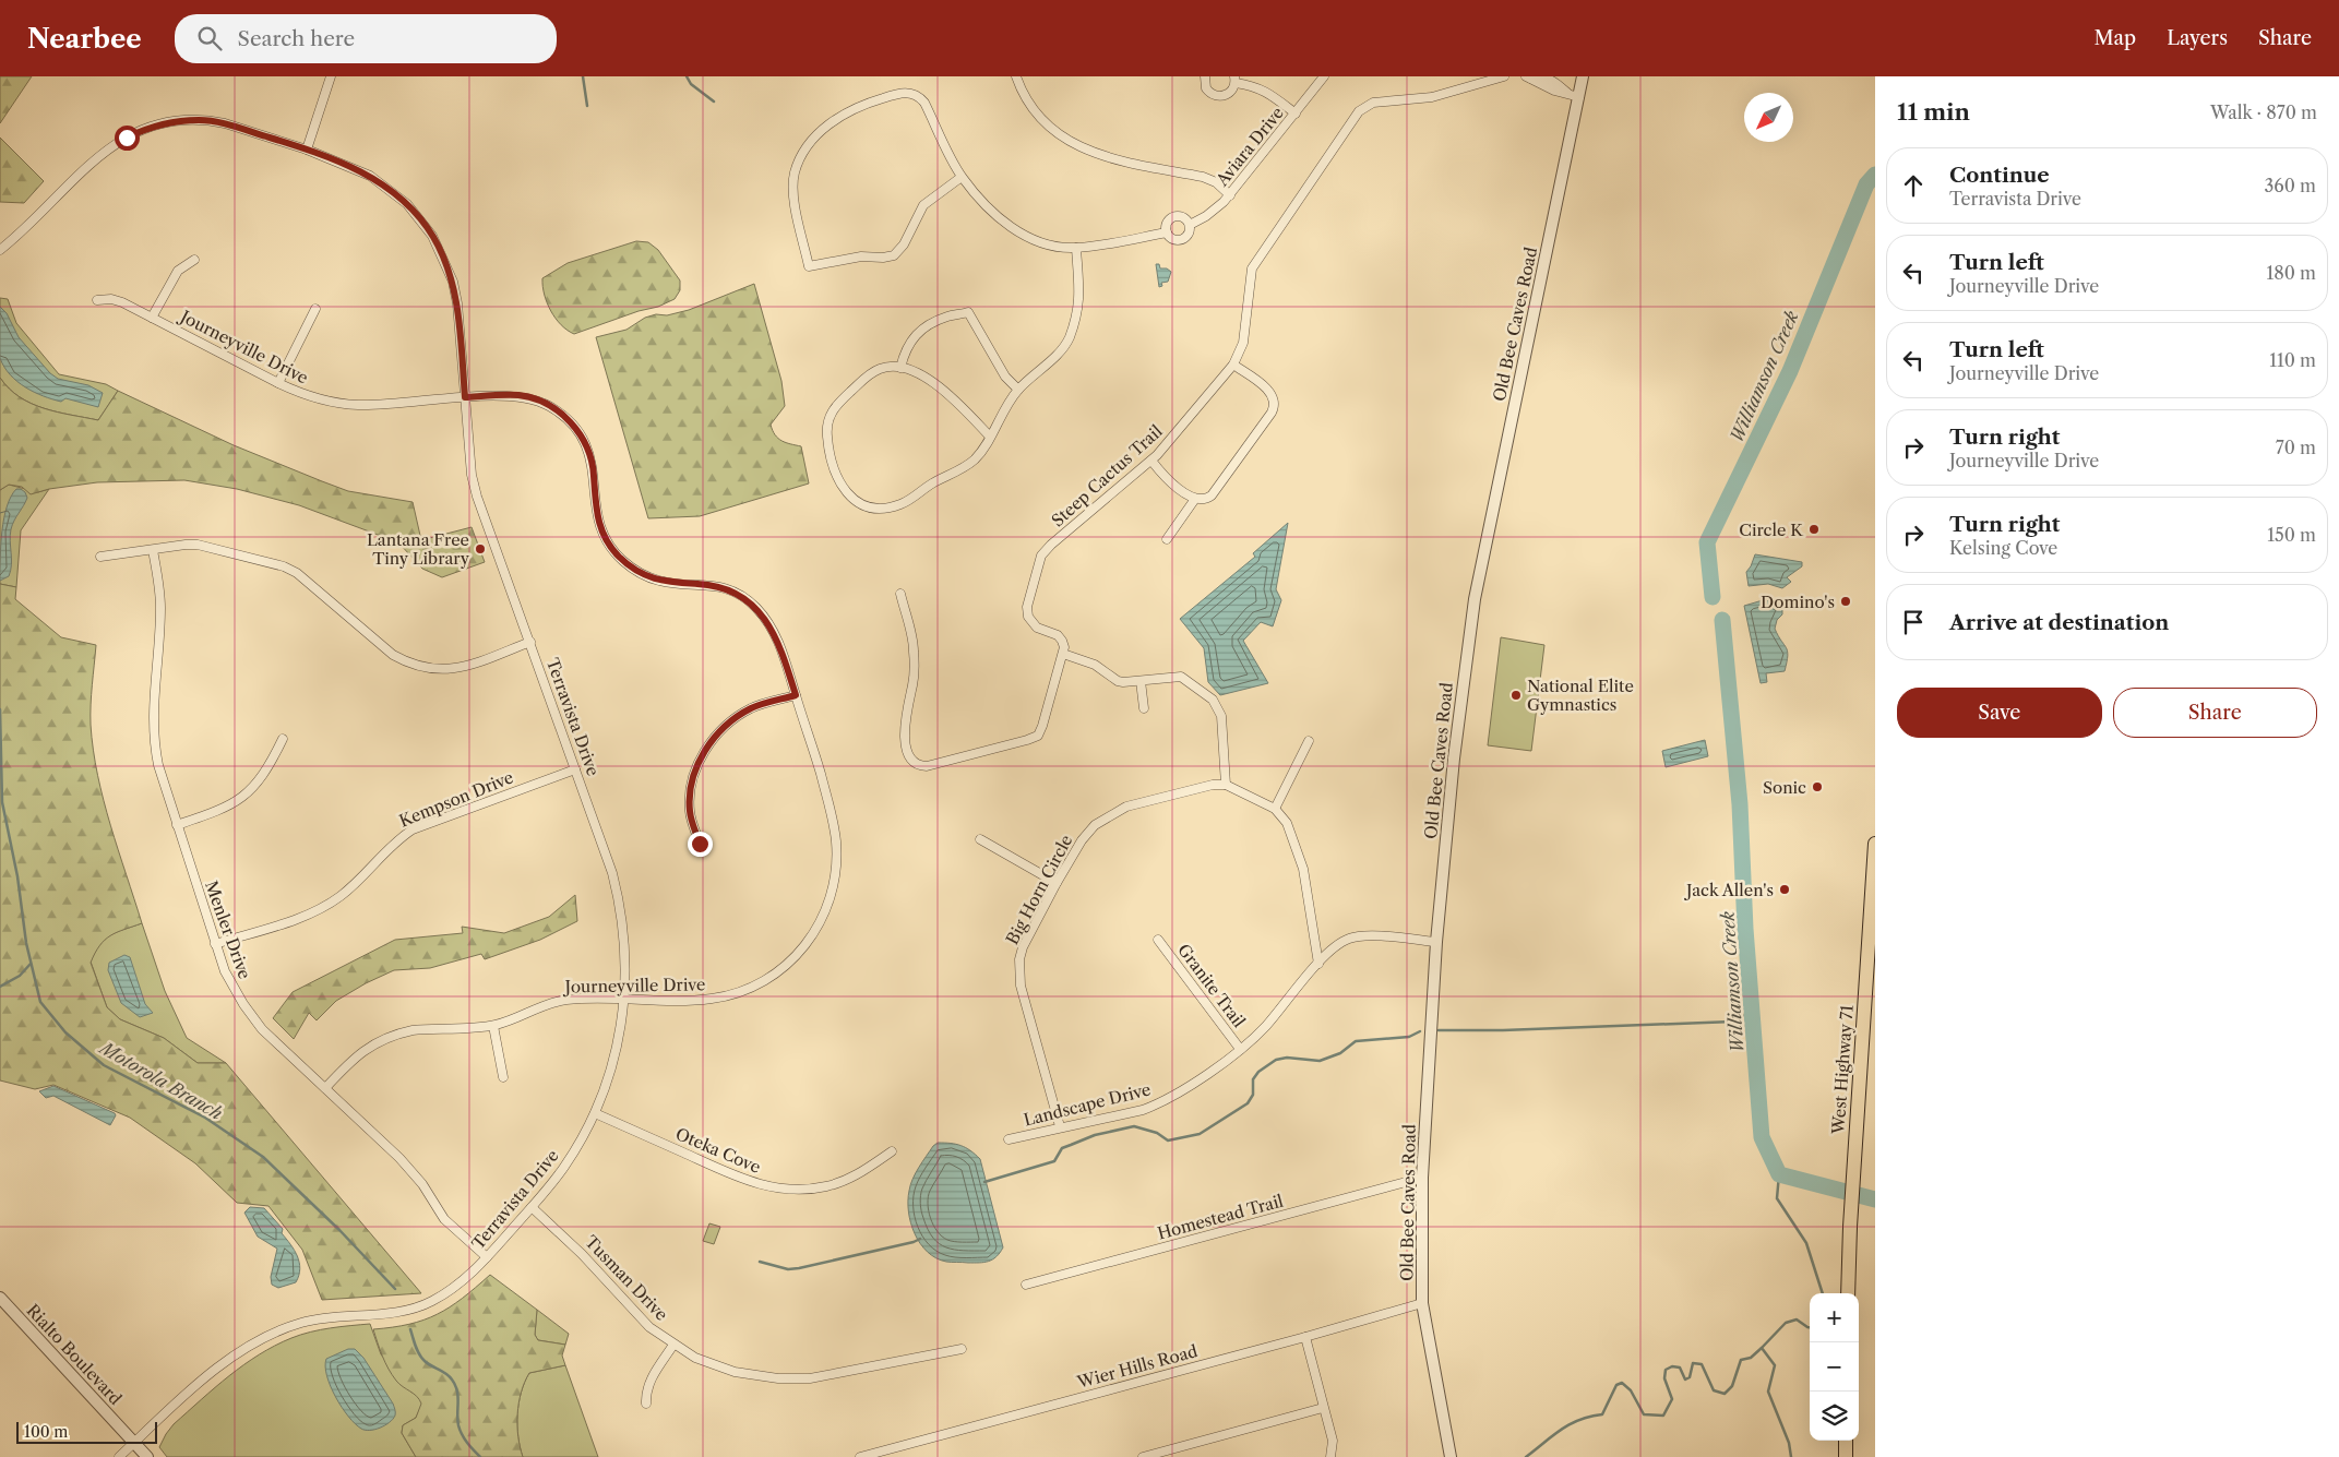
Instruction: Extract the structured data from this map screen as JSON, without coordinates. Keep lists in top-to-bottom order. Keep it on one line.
{"streets":{"main road":["West Highway 71"],"street":["Aviara Drive","Old Bee Caves Road","Journeyville Drive","Steep Cactus Trail","Terravista Drive","Kempson Drive","Big Horn Circle","Menler Drive","Granite Trail","Landscape Drive","Oteka Cove","Homestead Trail","Tusman Drive","Rialto Boulevard","Wier Hills Road"]},"crossings":[["Old Bee Caves Road","Landscape Drive"],["Old Bee Caves Road","Homestead Trail"],["Old Bee Caves Road","Wier Hills Road"],["Journeyville Drive","Terravista Drive"],["Journeyville Drive","Menler Drive"],["Terravista Drive","Kempson Drive"],["Terravista Drive","Menler Drive"],["Terravista Drive","Oteka Cove"],["Terravista Drive","Tusman Drive"],["Terravista Drive","Rialto Boulevard"],["Kempson Drive","Menler Drive"],["Big Horn Circle","Landscape Drive"],["Granite Trail","Landscape Drive"]],"water":["Williamson Creek","Motorola Branch"],"places":["Circle K","Lantana Free Tiny Library","Domino's","National Elite Gymnastics","Sonic","Jack Allen's"],"scale_bar":"100 m","north":"bottom left","page":{"header":"Nearbee","search":"Search here","nav":["Map","Layers","Share"],"heading":["11 min","Walk · 870 m"],"list":[["Continue","Terravista Drive","360 m"],["Turn left","Journeyville Drive","180 m"],["Turn left","Journeyville Drive","110 m"],["Turn right","Journeyville Drive","70 m"],["Turn right","Kelsing Cove","150 m"],"Arrive at destination"],"buttons":["Save","Share"],"map_buttons":["+","−"],"scale":"100 m"}}
